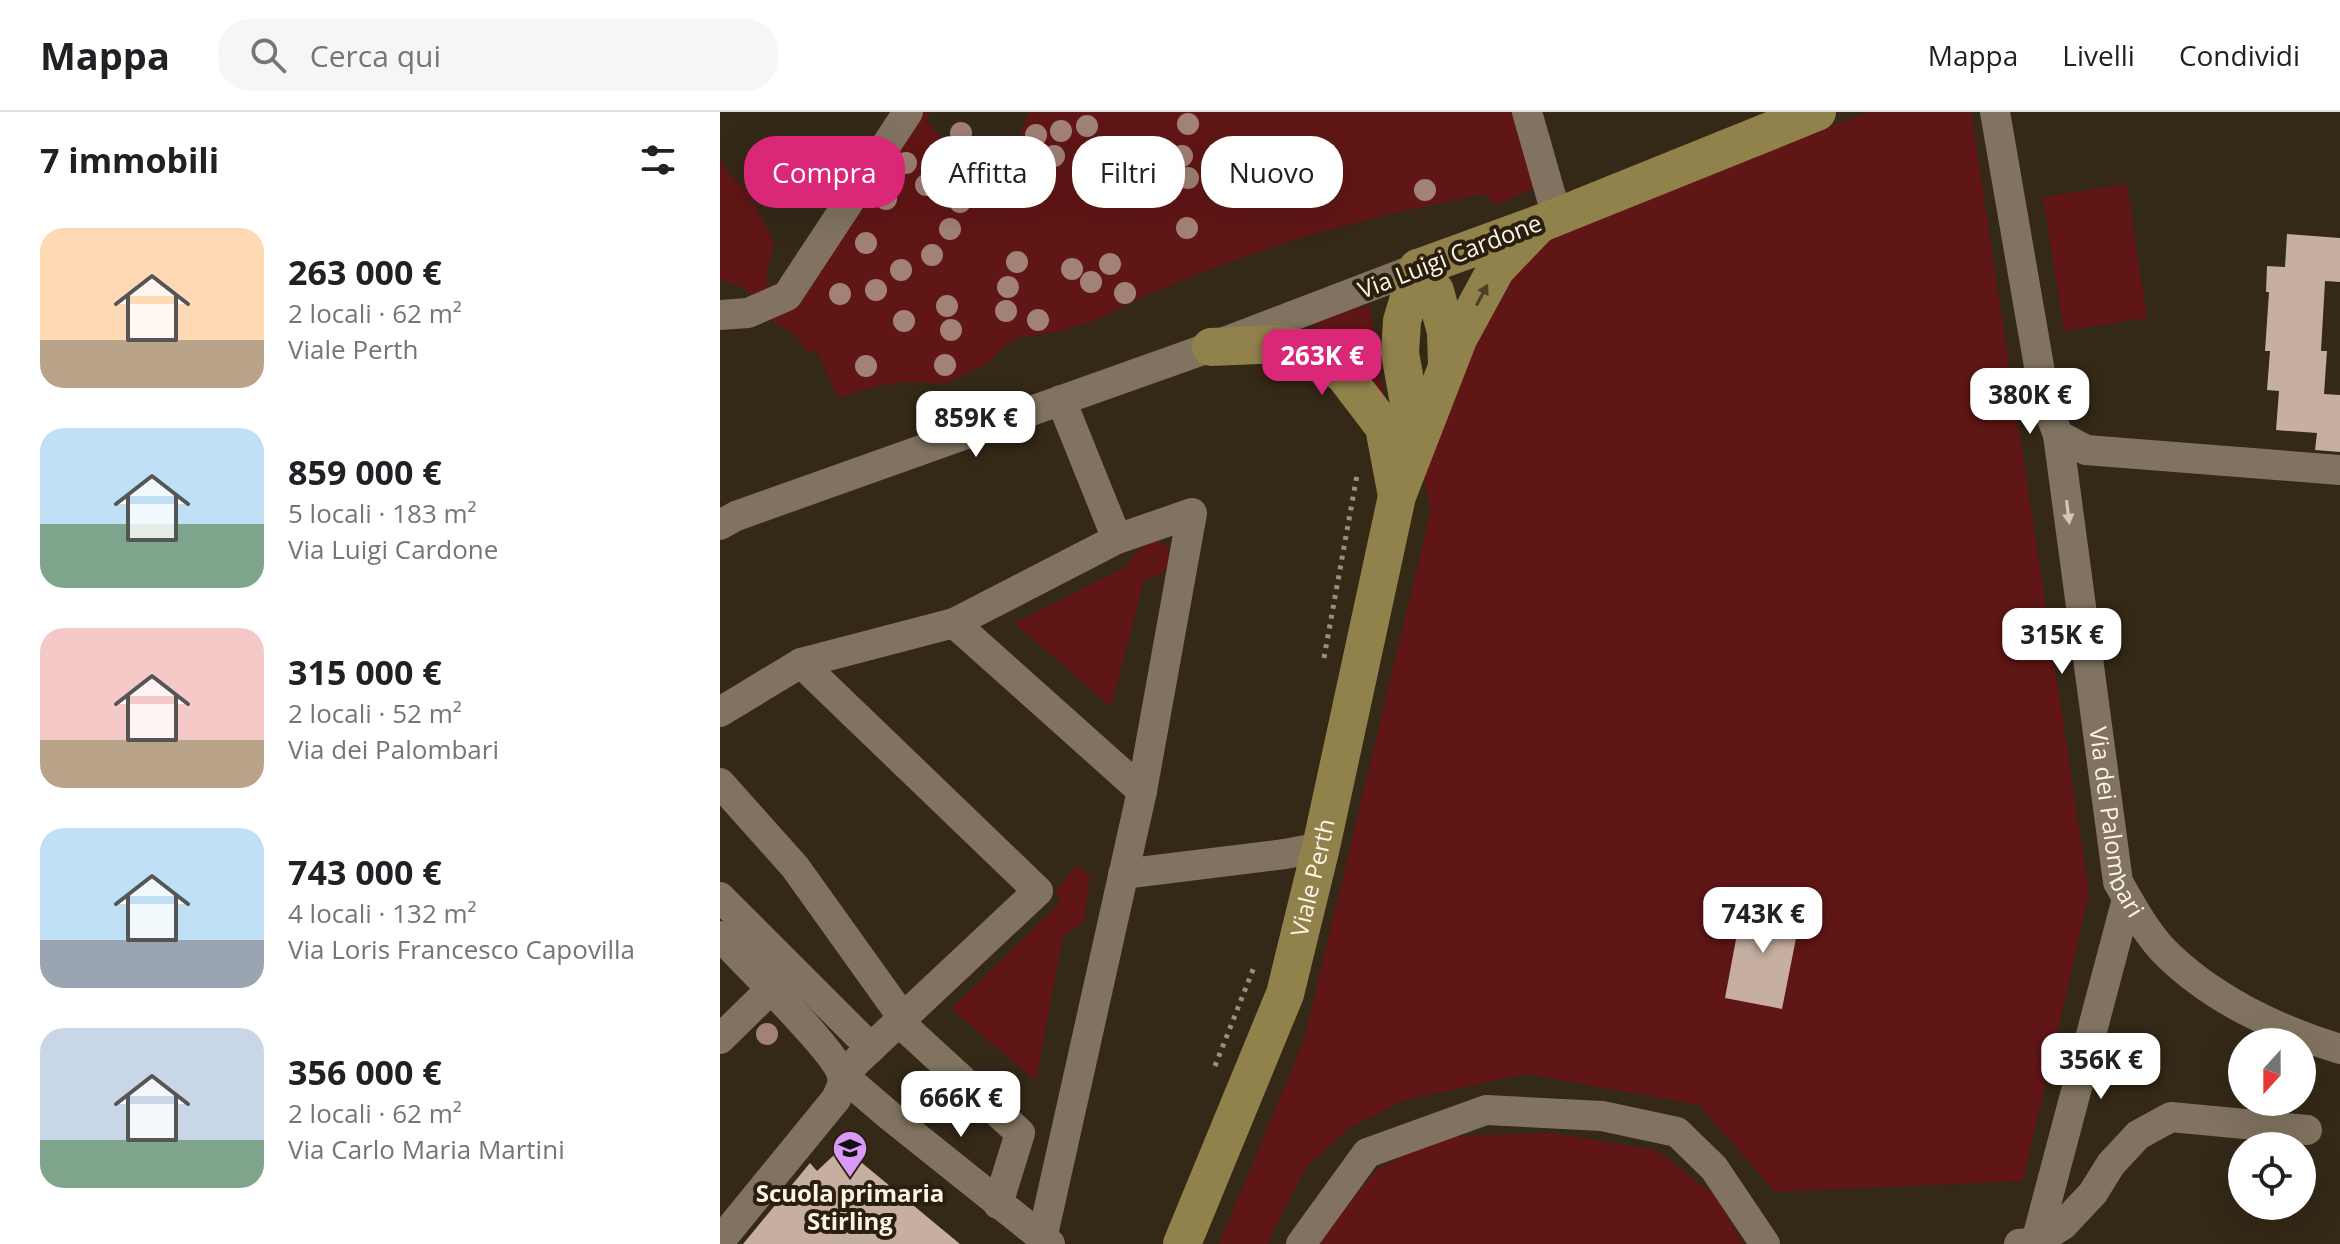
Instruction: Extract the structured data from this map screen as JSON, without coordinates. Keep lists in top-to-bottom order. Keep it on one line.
{"streets":{"main road":["Via Luigi Cardone","Viale Perth"],"street":["Via dei Palombari"]},"crossings":[["Via Luigi Cardone","Viale Perth"]],"one_way":["Via dei Palombari"],"places":{"school or university":["Scuola primaria Stirling"]},"north":"bottom","page":{"header":"Mappa","search":"Cerca qui","nav":["Mappa","Livelli","Condividi"],"heading":"7 immobili","chip":["Compra","Affitta","Filtri","Nuovo"],"list":[{"name":"263 000 €","note":"2 locali · 62 m² · Viale Perth"},{"name":"859 000 €","note":"5 locali · 183 m² · Via Luigi Cardone"},{"name":"315 000 €","note":"2 locali · 52 m² · Via dei Palombari"},{"name":"743 000 €","note":"4 locali · 132 m² · Via Loris Francesco Capovilla"},{"name":"356 000 €","note":"2 locali · 62 m² · Via Carlo Maria Martini"}],"price":["263K €","380K €","859K €","315K €","743K €","356K €","666K €"]}}
